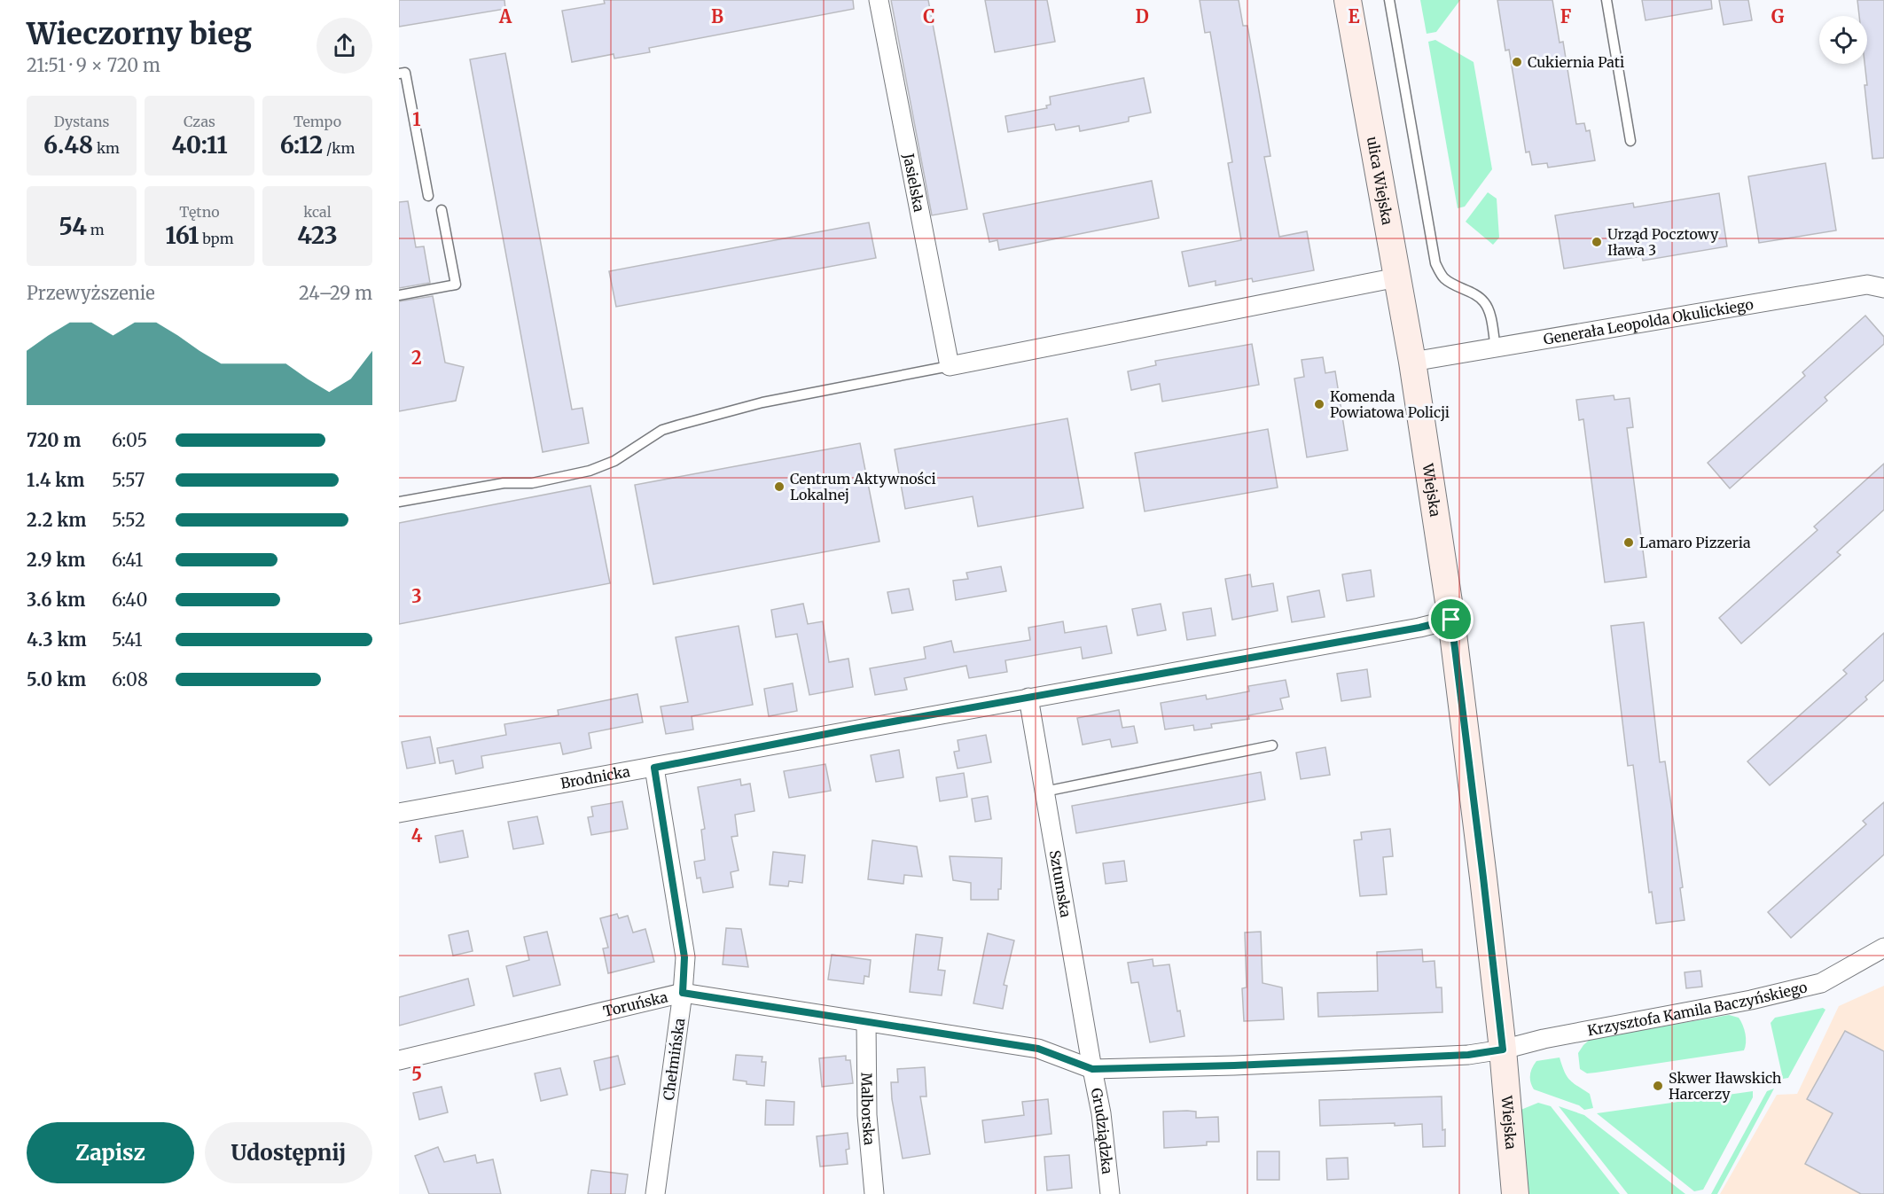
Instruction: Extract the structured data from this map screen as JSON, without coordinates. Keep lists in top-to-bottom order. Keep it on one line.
{"streets":{"street":["ulica Wiejska","Jasielska","Generała Leopolda Okulickiego","Wiejska","Brodnicka","Sztumska","Toruńska","Krzysztofa Kamila Baczyńskiego","Chełmińska","Malborska","Grudziądzka"]},"crossings":[["ulica Wiejska","Generała Leopolda Okulickiego"],["ulica Wiejska","Wiejska"],["Generała Leopolda Okulickiego","Wiejska"],["Wiejska","Brodnicka"],["Wiejska","Krzysztofa Kamila Baczyńskiego"],["Brodnicka","Sztumska"],["Brodnicka","Chełmińska"],["Sztumska","Toruńska"],["Sztumska","Krzysztofa Kamila Baczyńskiego"],["Sztumska","Grudziądzka"],["Toruńska","Krzysztofa Kamila Baczyńskiego"],["Toruńska","Chełmińska"],["Toruńska","Malborska"],["Toruńska","Grudziądzka"],["Krzysztofa Kamila Baczyńskiego","Grudziądzka"]],"places":["Cukiernia Pati","Urząd Pocztowy Iława 3","Komenda Powiatowa Policji","Centrum Aktywności Lokalnej","Lamaro Pizzeria","Skwer Iławskich Harcerzy"],"page":{"heading":["Wieczorny bieg","21:51 · 9 × 720 m"],"stats":[["Dystans","6.48 km"],["Czas","40:11"],["Tempo","6:12 /km"],["54 m"],["Tętno","161 bpm"],["kcal","423"]],"chart":["Przewyższenie","24–29 m"],"list":[{"name":"720 m","note":"6:05"},{"name":"1.4 km","note":"5:57"},{"name":"2.2 km","note":"5:52"},{"name":"2.9 km","note":"6:41"},{"name":"3.6 km","note":"6:40"},{"name":"4.3 km","note":"5:41"},{"name":"5.0 km","note":"6:08"}],"buttons":["Zapisz","Udostępnij"]},"grid":{"columns":["A","B","C","D","E","F","G"],"rows":["1","2","3","4","5"]}}
